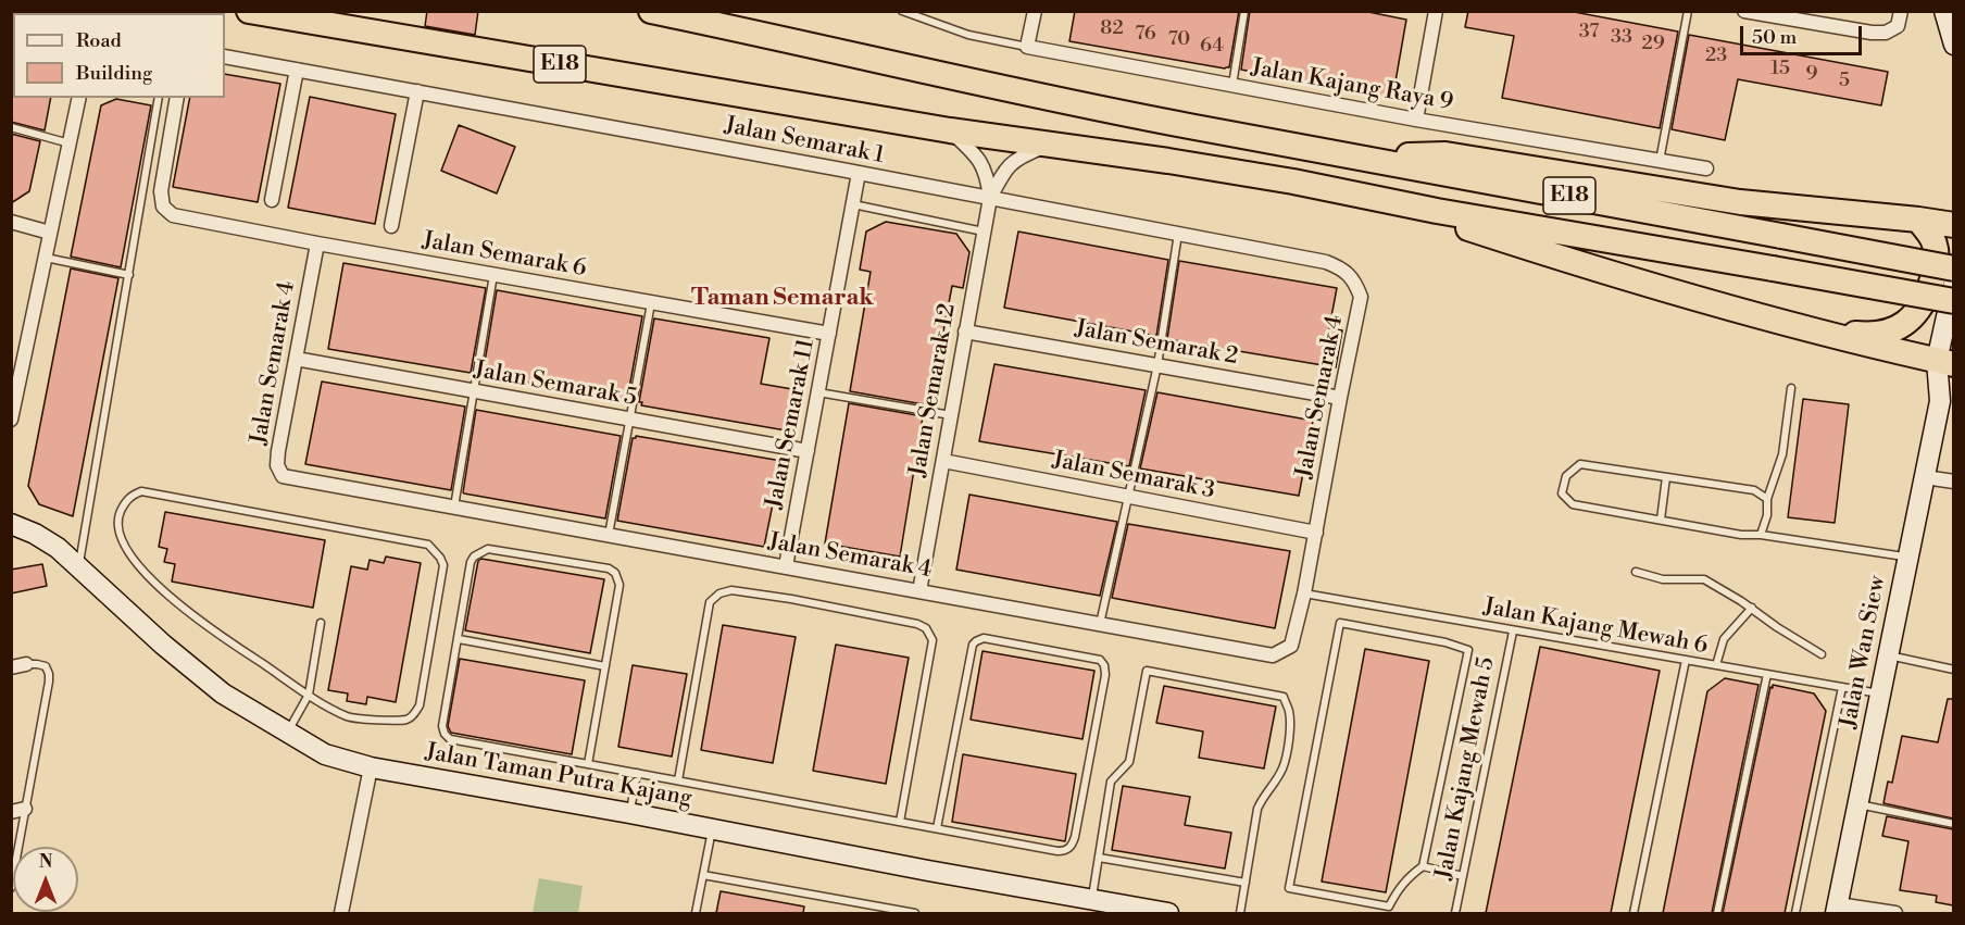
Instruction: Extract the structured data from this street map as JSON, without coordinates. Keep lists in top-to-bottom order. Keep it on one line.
{"streets":{"highway":["E18"],"street":["Jalan Kajang Raya 9","Jalan Semarak 1","Jalan Semarak 6","Jalan Semarak 2","Jalan Semarak 4","Jalan Semarak 5","Jalan Semarak 12","Jalan Semarak 11","Jalan Semarak 3","Jalan Wan Siew","Jalan Taman Putra Kajang"],"lane":["Jalan Kajang Mewah 6","Jalan Kajang Mewah 5"]},"crossings":[["E18","Jalan Semarak 12"],["Jalan Semarak 1","Jalan Semarak 4"],["Jalan Semarak 1","Jalan Semarak 12"],["Jalan Semarak 1","Jalan Semarak 11"],["Jalan Semarak 6","Jalan Semarak 4"],["Jalan Semarak 6","Jalan Semarak 11"],["Jalan Semarak 2","Jalan Semarak 4"],["Jalan Semarak 2","Jalan Semarak 12"],["Jalan Semarak 4","Jalan Semarak 5"],["Jalan Semarak 4","Jalan Semarak 12"],["Jalan Semarak 4","Jalan Semarak 11"],["Jalan Semarak 4","Jalan Semarak 3"],["Jalan Semarak 4","Jalan Kajang Mewah 6"],["Jalan Semarak 5","Jalan Semarak 11"],["Jalan Semarak 12","Jalan Semarak 3"],["Jalan Kajang Mewah 6","Jalan Wan Siew"],["Jalan Kajang Mewah 6","Jalan Kajang Mewah 5"]],"districts":["Taman Semarak"],"house_numbers":["82","37","76","33","70","29","64","23","15","9","5"],"legend":["Road","Building"],"scale_bar":"50 m","north":"top"}
